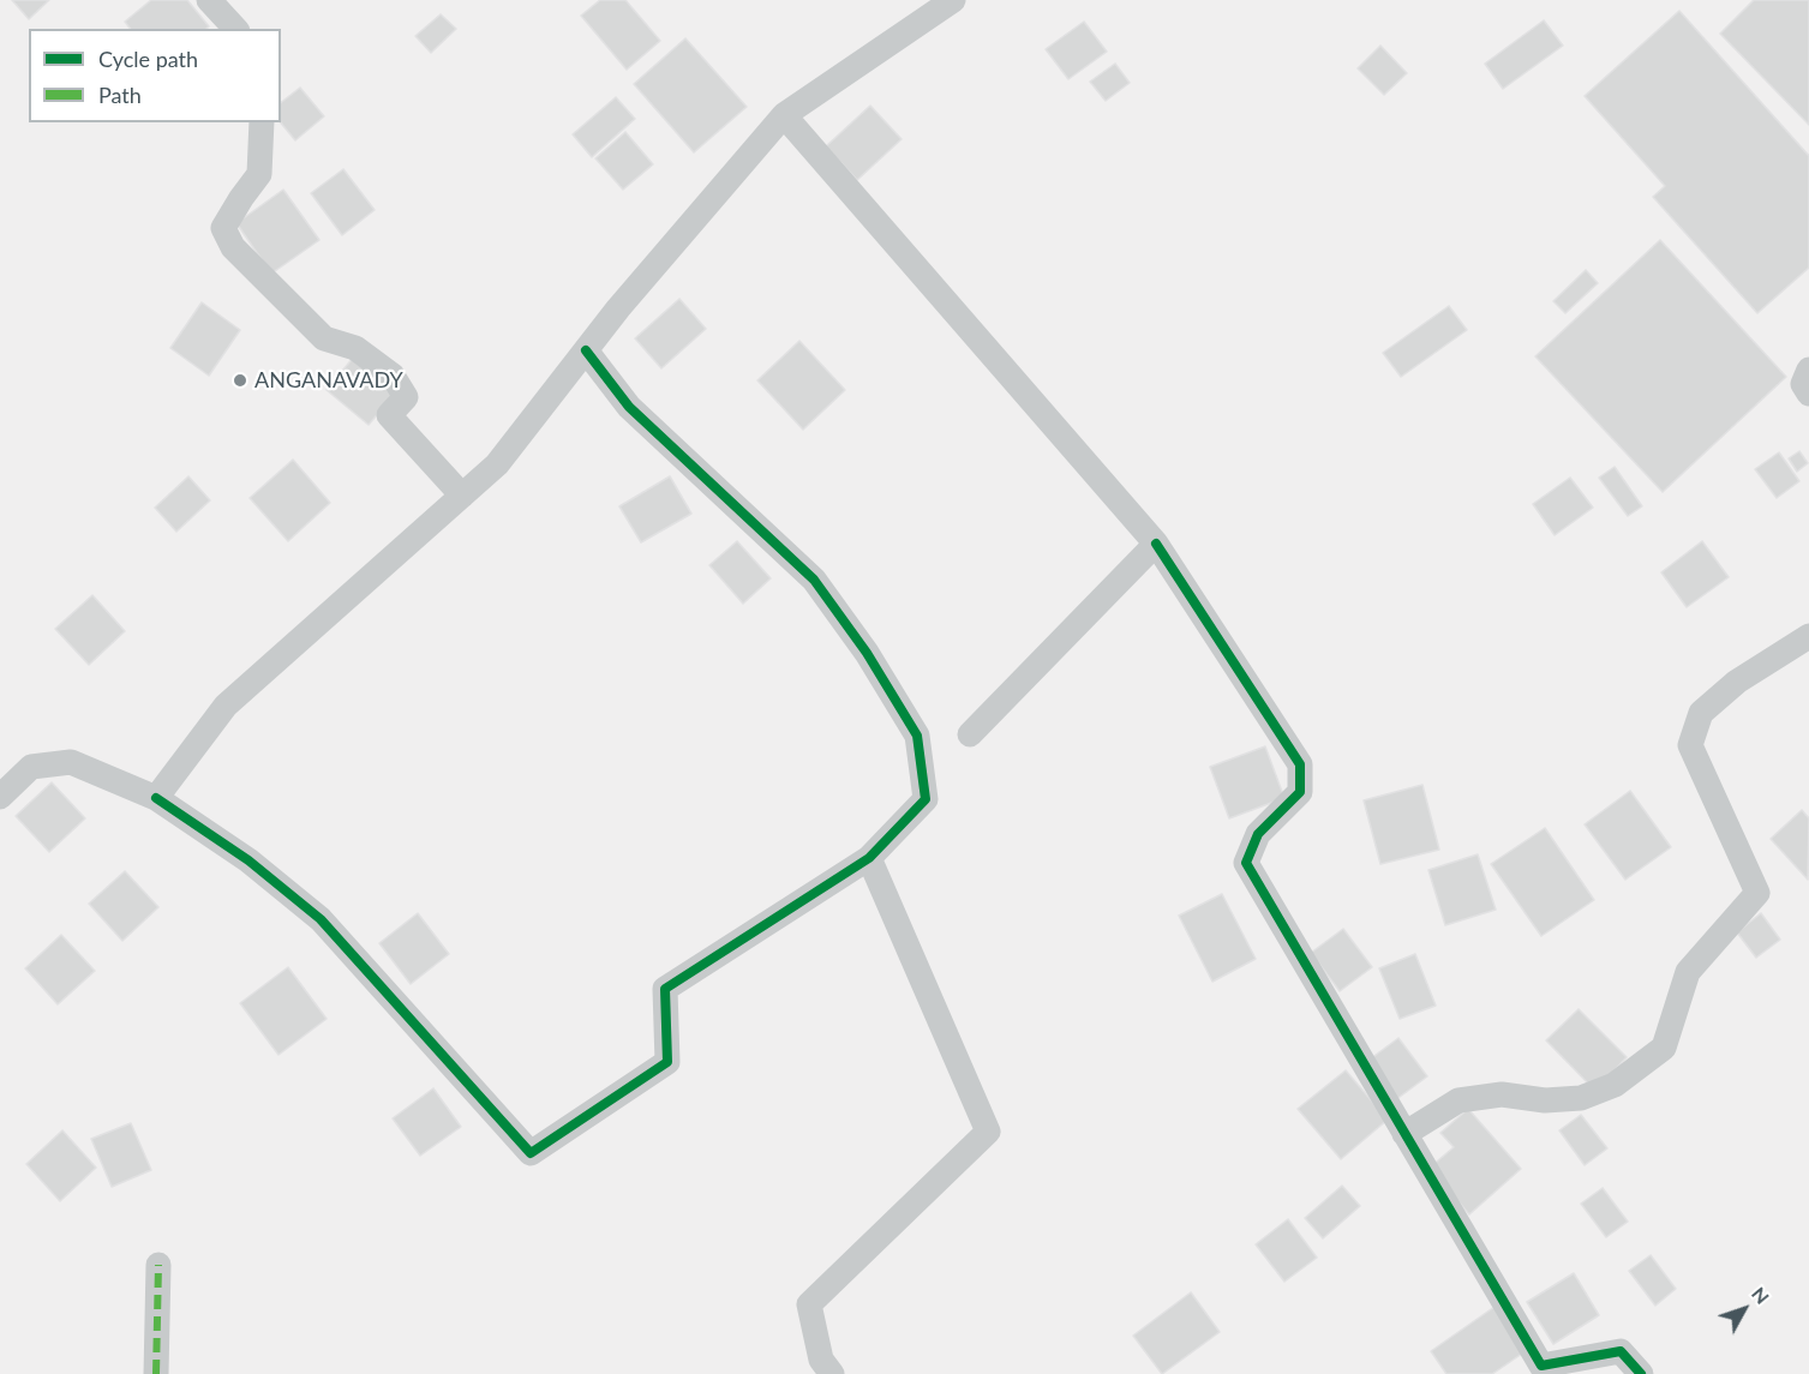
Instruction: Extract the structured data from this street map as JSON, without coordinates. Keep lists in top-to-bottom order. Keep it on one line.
{"places":["ANGANAVADY"],"legend":["Cycle path","Path"],"north":"top right"}
